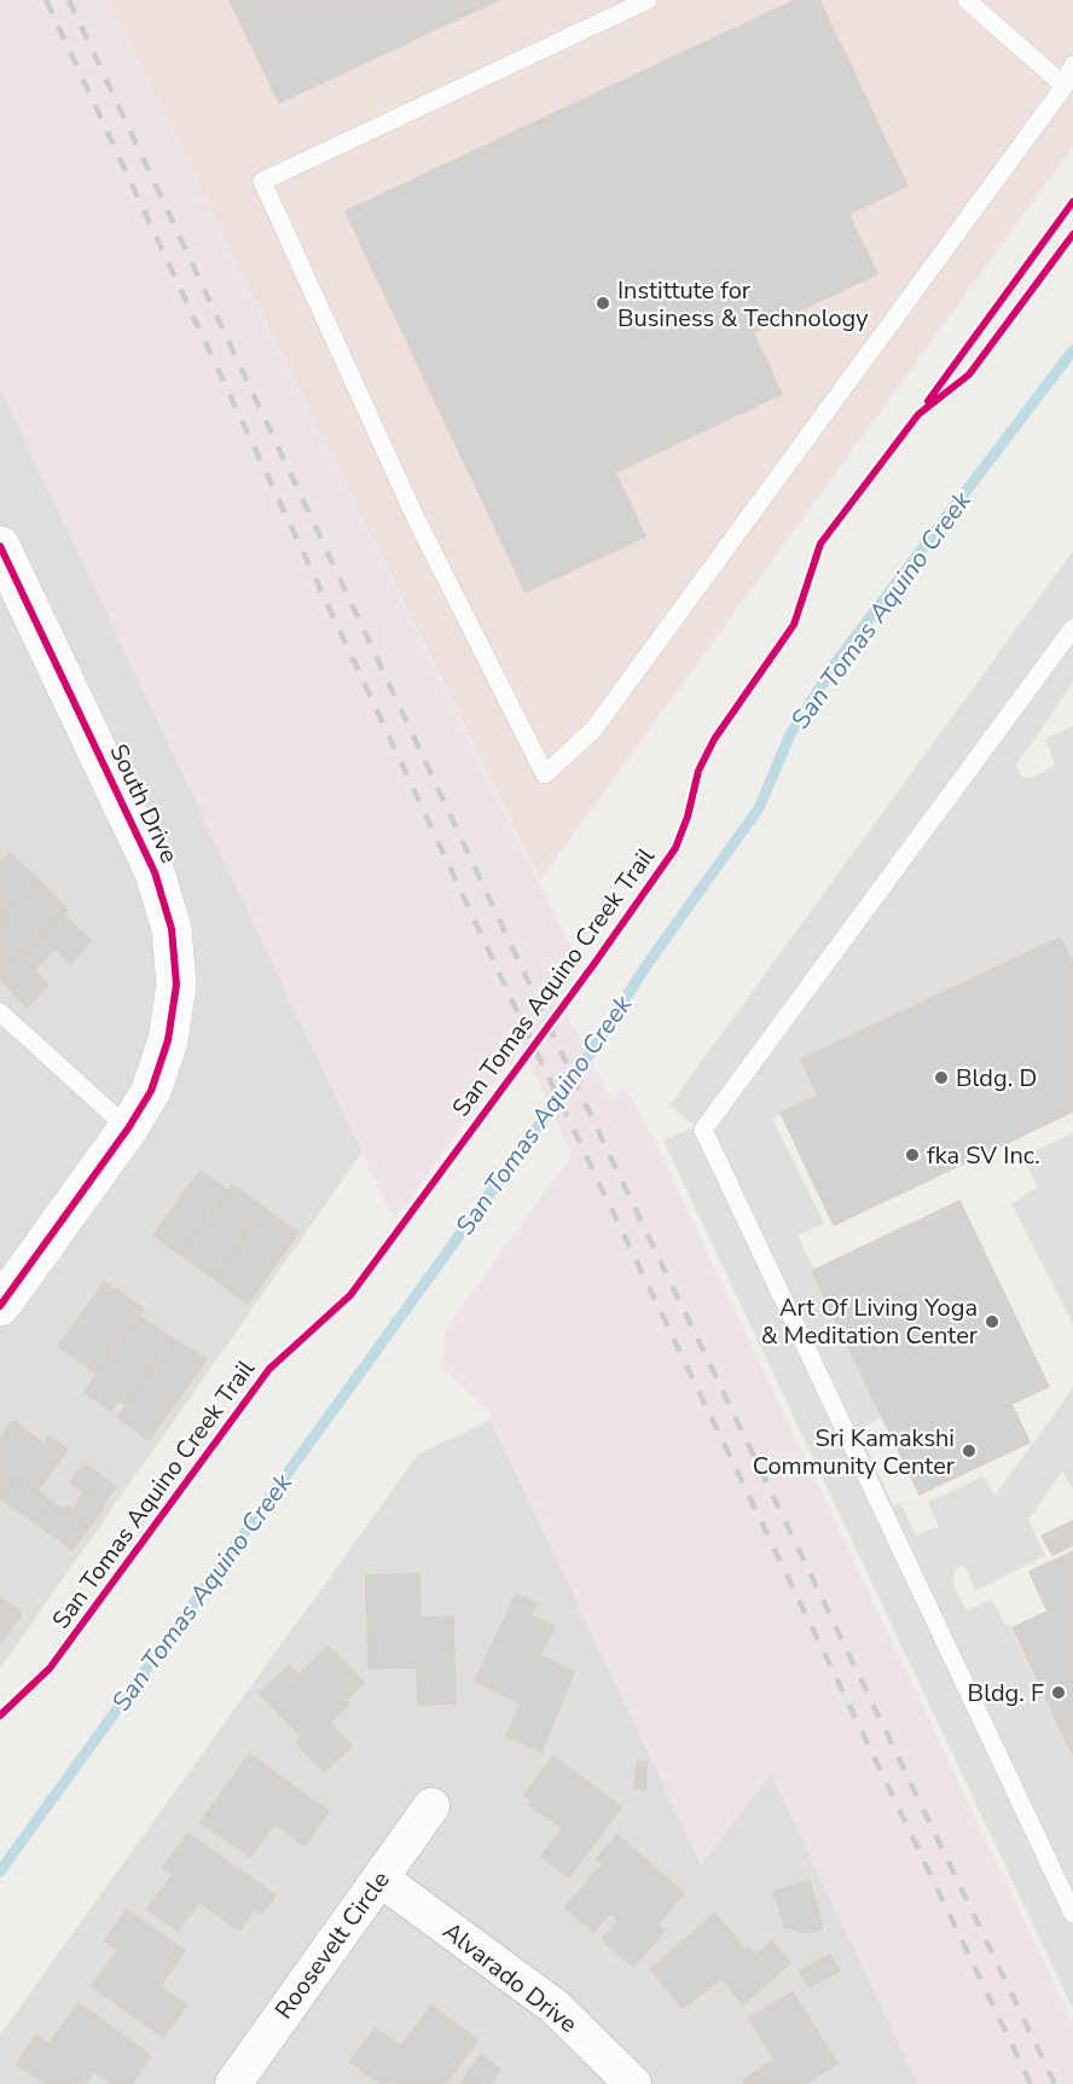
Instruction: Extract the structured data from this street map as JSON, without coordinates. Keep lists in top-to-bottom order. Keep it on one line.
{"streets":{"street":["South Drive","Roosevelt Circle","Alvarado Drive"],"cycle path":["San Tomas Aquino Creek Trail"]},"crossings":[["Roosevelt Circle","Alvarado Drive"]],"water":["San Tomas Aquino Creek"],"places":["Instittute for Business & Technology","Bldg. D","fka SV Inc.","Art Of Living Yoga & Meditation Center","Sri Kamakshi Community Center","Bldg. F"]}
